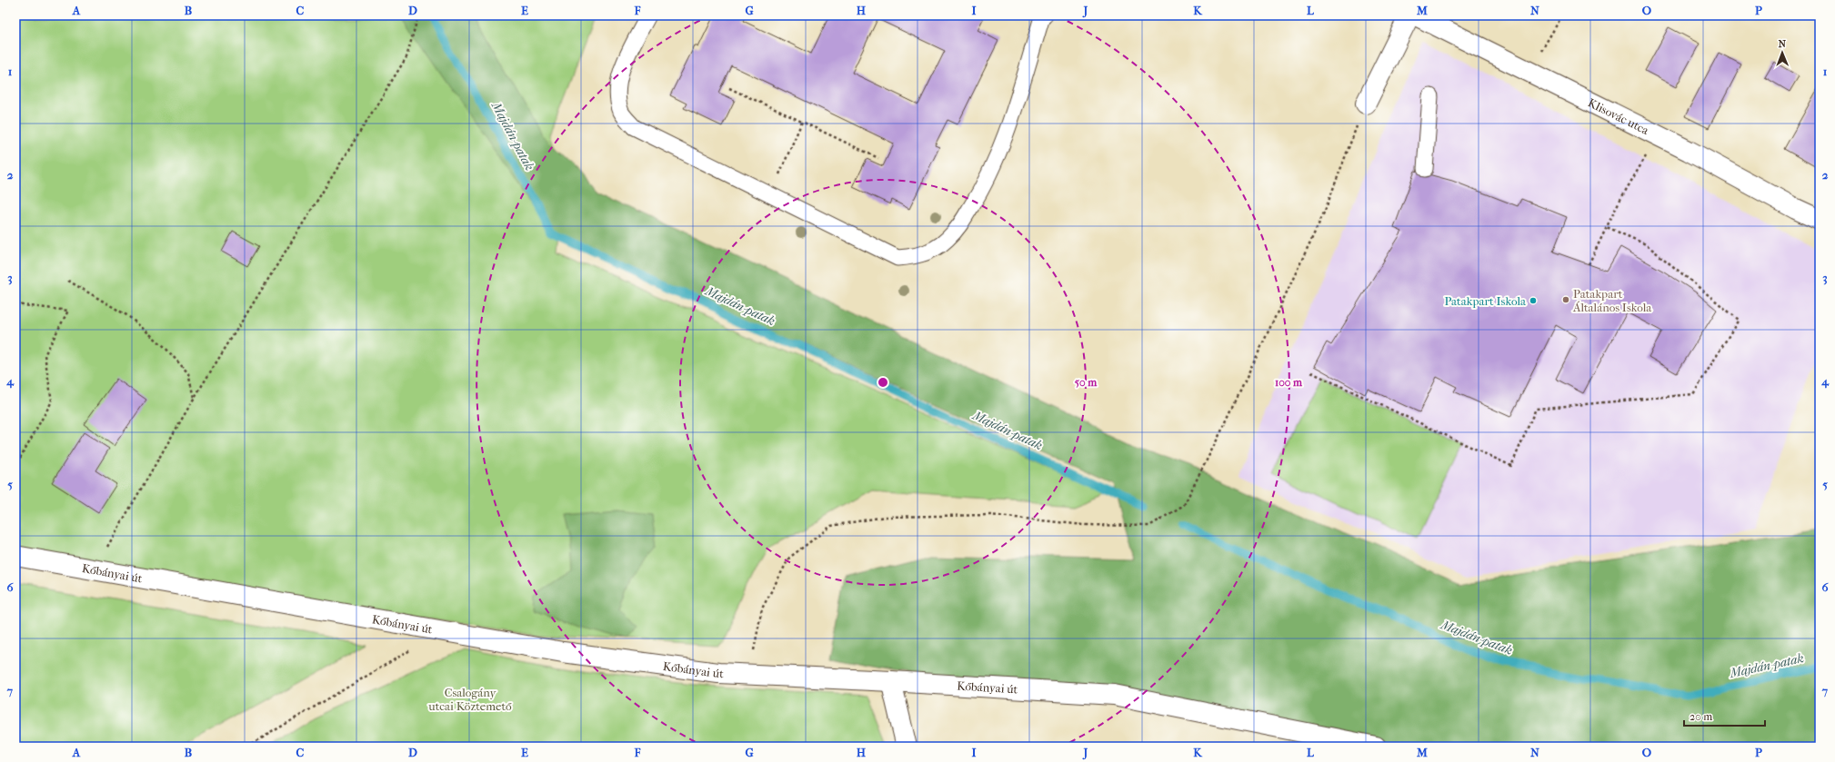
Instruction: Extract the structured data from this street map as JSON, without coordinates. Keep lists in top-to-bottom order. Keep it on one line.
{"streets":{"street":["Klisovác utca","Kőbányai út"]},"water":["Majdán-patak"],"parks":["Csalogány utcai Köztemető"],"places":["Patakpart Általános Iskola","Patakpart Iskola"],"scale_bar":"20 m","north":"top","grid":{"columns":["A","B","C","D","E","F","G","H","I","J","K","L","M","N","O","P"],"rows":["1","2","3","4","5","6","7"]},"rings":["50 m","100 m"]}
